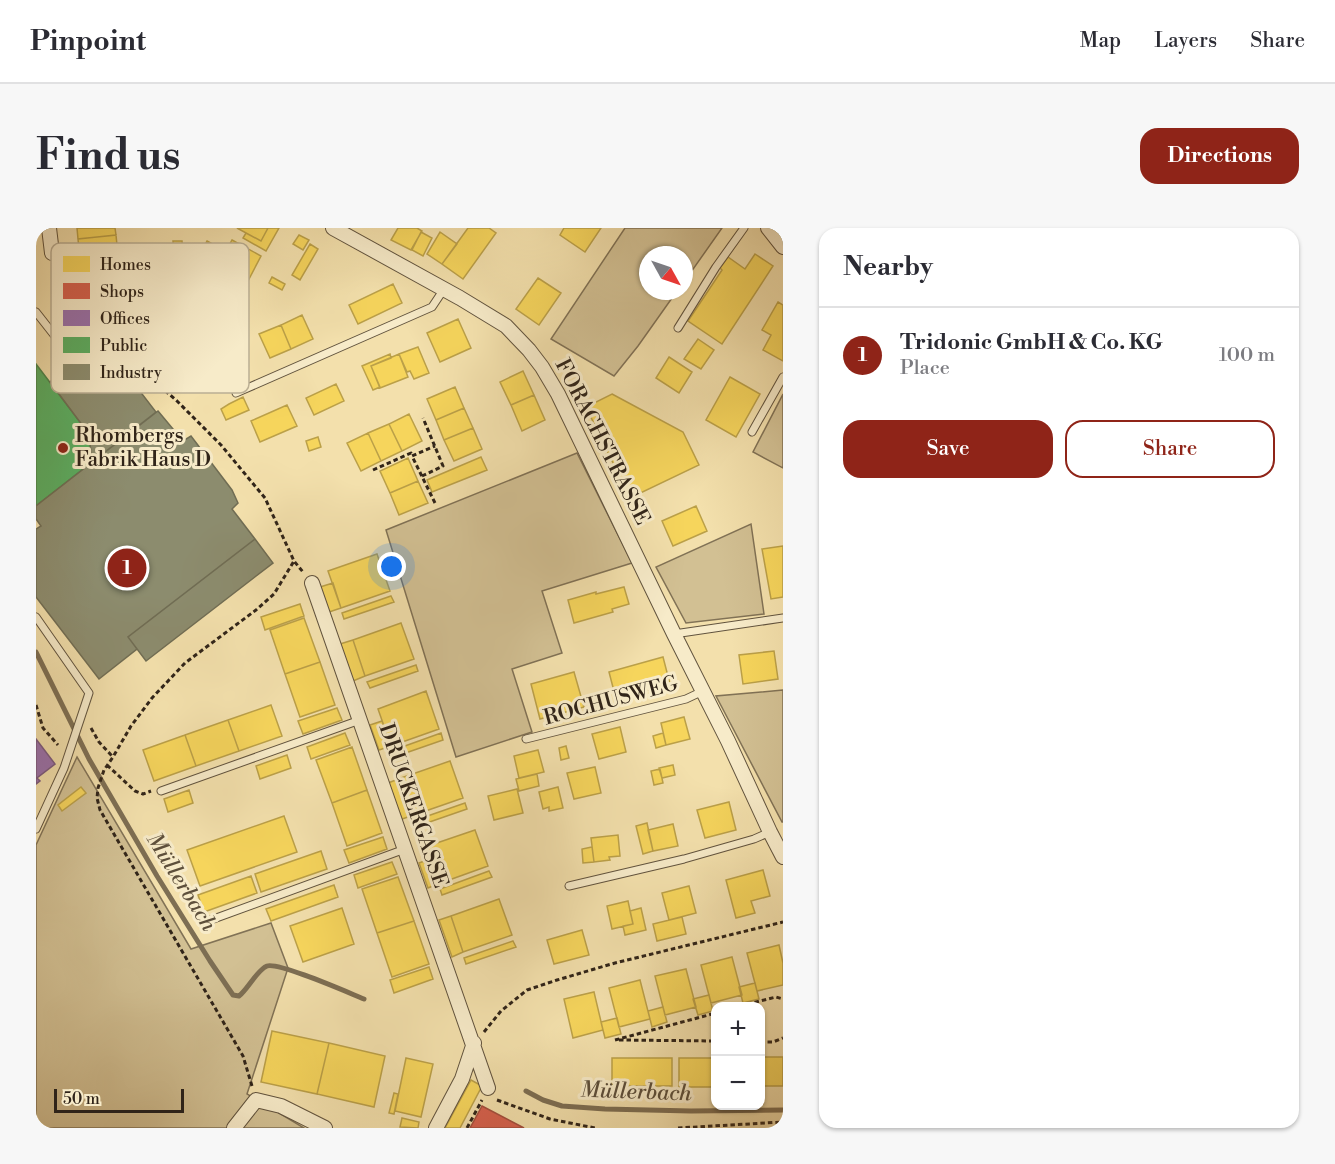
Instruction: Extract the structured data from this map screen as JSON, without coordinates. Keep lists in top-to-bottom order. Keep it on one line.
{"streets":{"street":["FORACHSTRASSE","DRUCKERGASSE"],"lane":["ROCHUSWEG"]},"crossings":[["FORACHSTRASSE","ROCHUSWEG"]],"water":["Müllerbach"],"places":["Rhombergs Fabrik Haus D"],"legend":["Homes","Shops","Offices","Public","Industry"],"scale_bar":"50 m","north":"bottom right","page":{"header":"Pinpoint","nav":["Map","Layers","Share"],"buttons":["Directions",["Save","Share"]],"title":"Find us","heading":"Nearby","list":[{"mark":"1","name":"Tridonic GmbH & Co. KG","note":"Place","value":"100 m"}],"pins":"1","map_buttons":["+","−"],"scale":"50 m"}}
